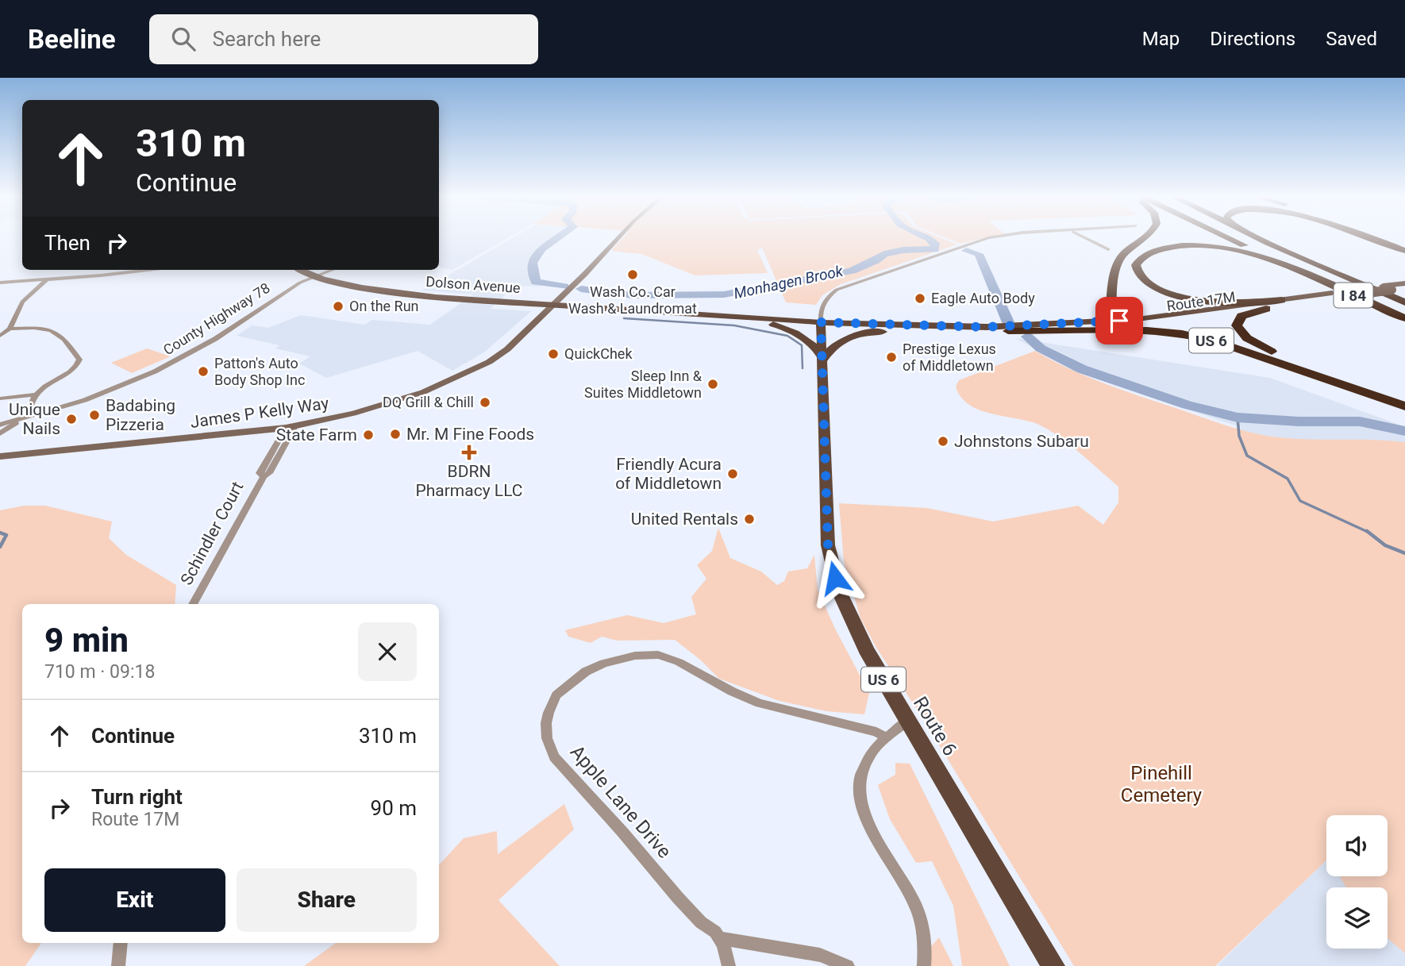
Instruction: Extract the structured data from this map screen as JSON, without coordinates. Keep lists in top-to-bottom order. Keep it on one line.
{"streets":{"highway":["I 84","US 6"],"main road":["Dolson Avenue","Route 17M","Route 6"],"street":["County Highway 78","James P Kelly Way","Schindler Court","Apple Lane Drive"]},"crossings":[["Dolson Avenue","County Highway 78"],["Dolson Avenue","James P Kelly Way"],["I 84","Route 17M"],["Route 17M","US 6"],["US 6","Route 6"],["James P Kelly Way","Schindler Court"]],"water":["Monhagen Brook"],"parks":["Pinehill Cemetery"],"places":{"other":["Wash Co. Car Wash & Laundromat","Eagle Auto Body","On the Run","QuickChek","Prestige Lexus of Middletown","Patton's Auto Body Shop Inc","Sleep Inn & Suites Middletown","DQ Grill & Chill","Badabing Pizzeria","Unique Nails","Mr. M Fine Foods","State Farm","Johnstons Subaru","Friendly Acura of Middletown","United Rentals"],"health":["BDRN Pharmacy LLC"]},"page":{"header":"Beeline","search":"Search here","nav":["Map","Directions","Saved"],"turn":["310 m","Continue"],"then":"Then","heading":["9 min","710 m · 09:18"],"list":[{"name":"Continue","value":"310 m"},{"name":"Turn right","note":"Route 17M","value":"90 m"}],"buttons":["Exit","Share"]}}
